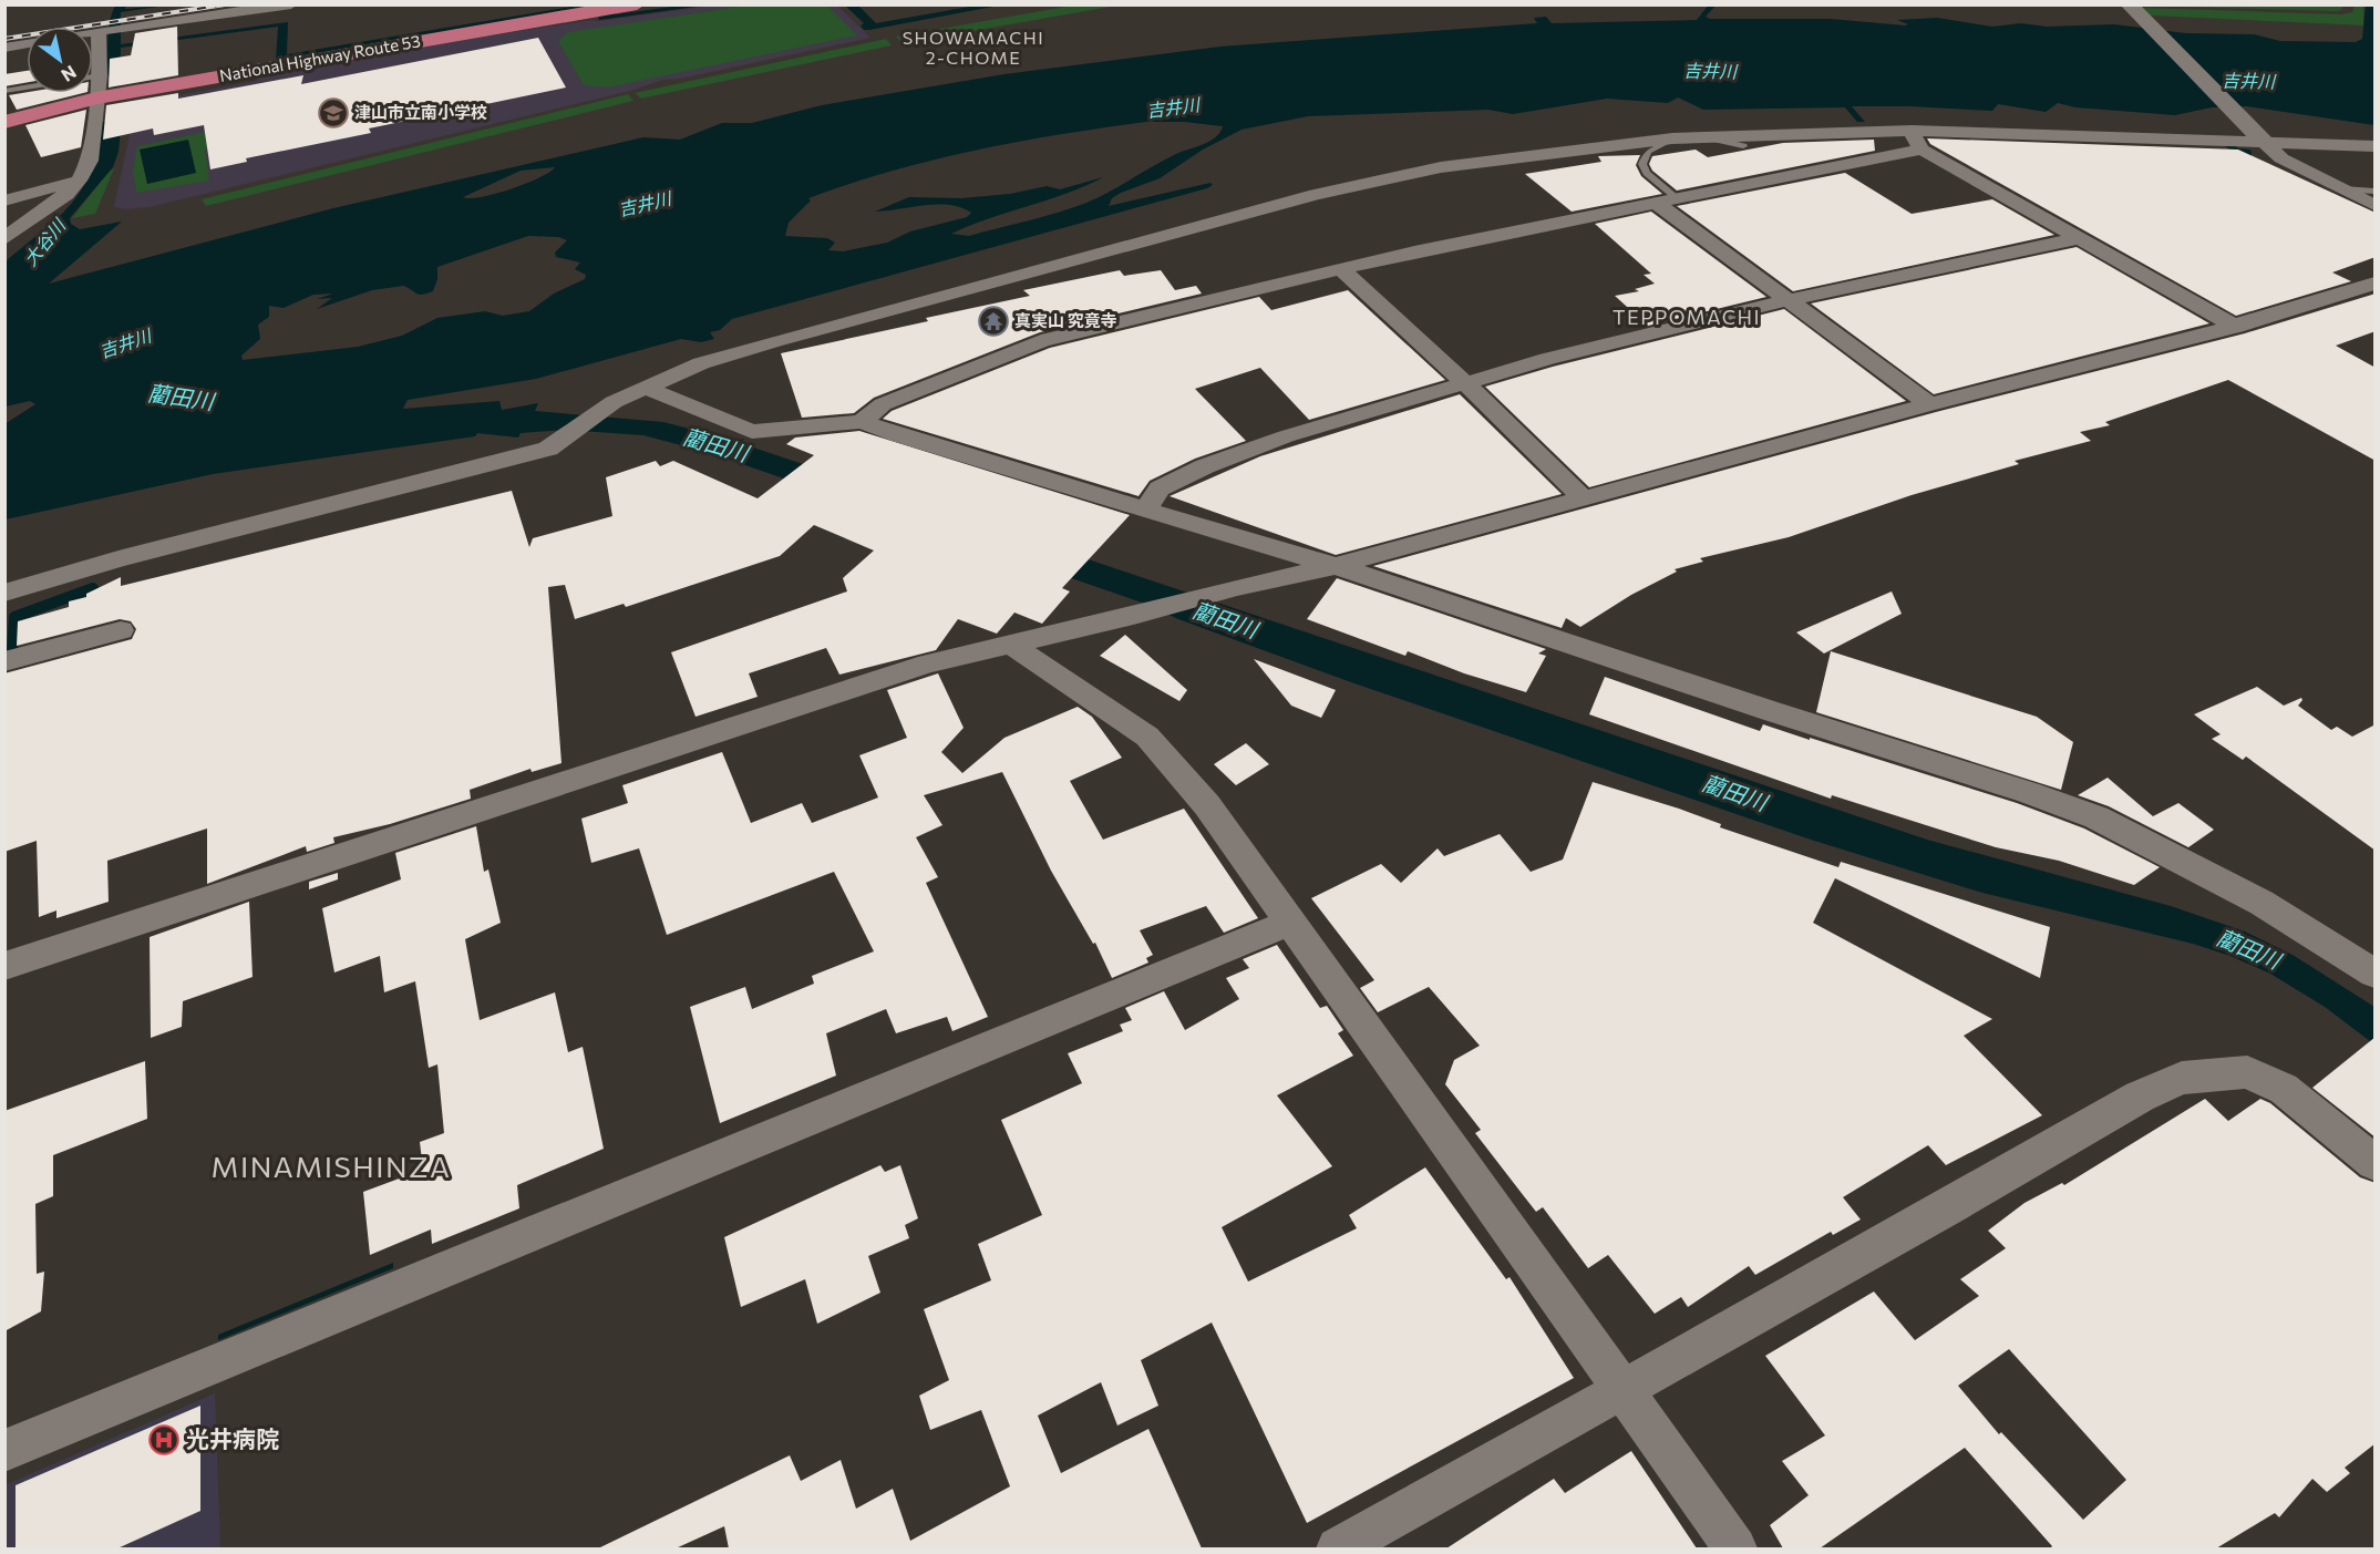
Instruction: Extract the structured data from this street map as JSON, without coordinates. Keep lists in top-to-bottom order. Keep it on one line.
{"streets":{"highway":["National Highway Route 53"]},"districts":["SHOWAMACHI 2-CHOME","TEPPOMACHI","MINAMISHINZA"],"water":["吉井川","大谷川","藺田川"],"places":{"school or university":["津山市立南小学校"],"temple":["真実山 究竟寺"],"hospital":["光井病院"]},"north":"bottom right"}
